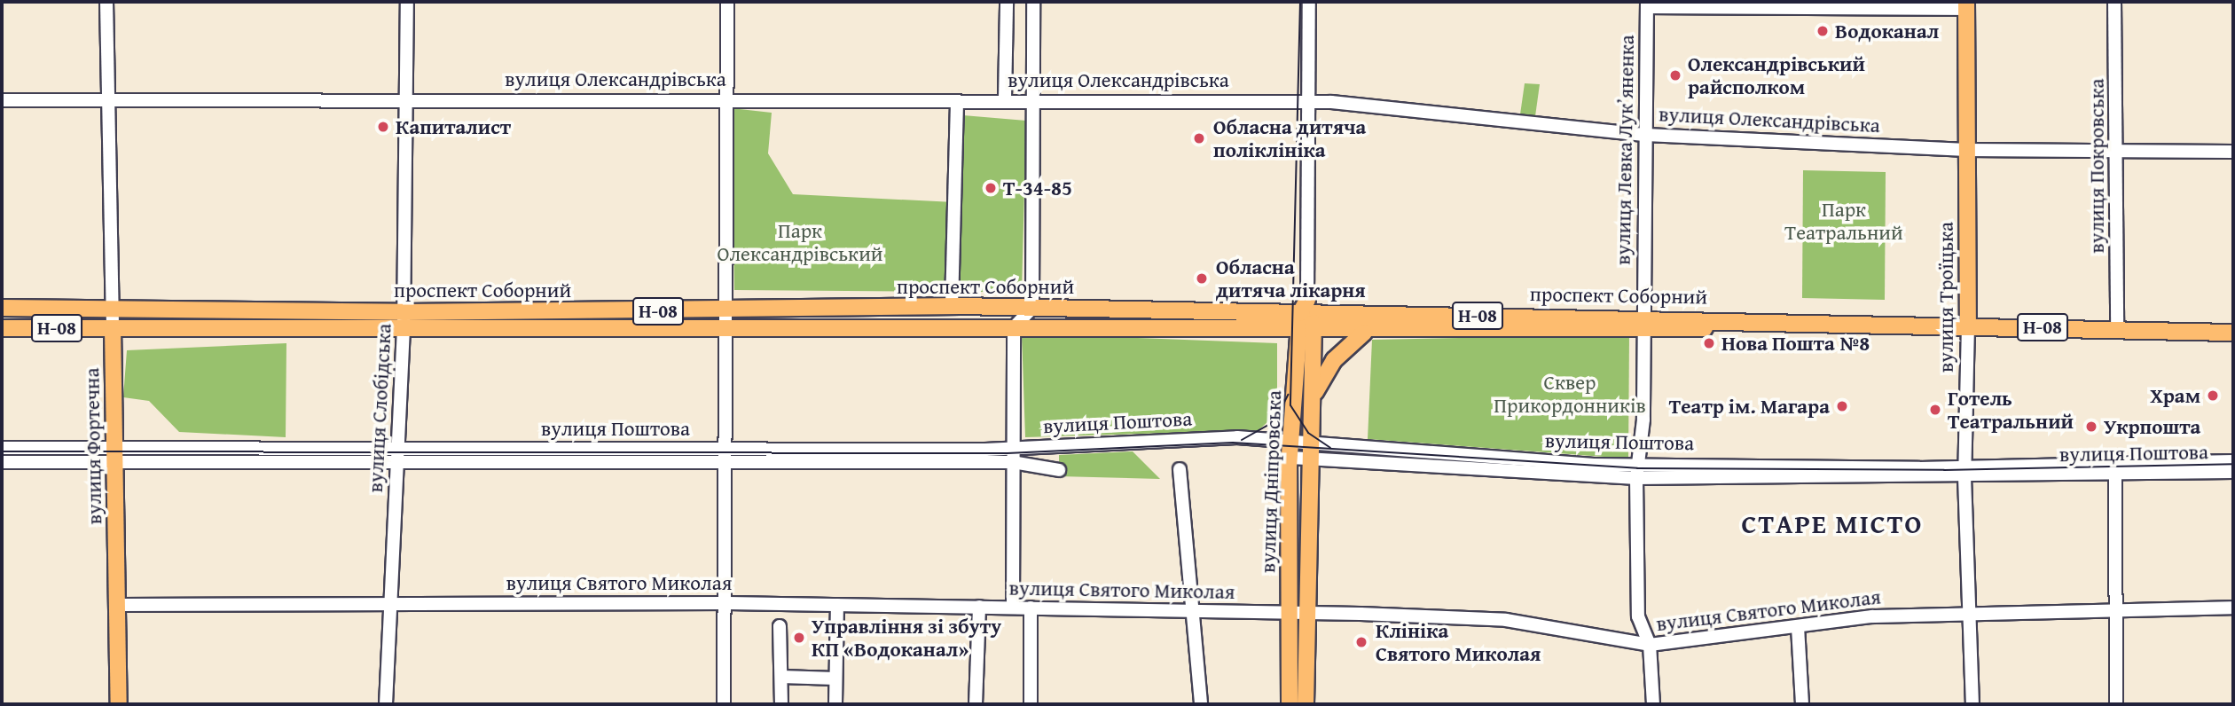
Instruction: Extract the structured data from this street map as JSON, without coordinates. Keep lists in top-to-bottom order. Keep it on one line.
{"streets":{"main road":["проспект Соборний","вулиця Троїцька","Н-08","вулиця Фортечна","вулиця Дніпровська"],"street":["вулиця Олександрівська","вулиця Левка Лукʼяненка","вулиця Покровська","вулиця Слобідська","вулиця Поштова","вулиця Святого Миколая"]},"crossings":[["вулиця Олександрівська","вулиця Левка Лукʼяненка"],["вулиця Олександрівська","вулиця Покровська"],["вулиця Олександрівська","вулиця Троїцька"],["вулиця Олександрівська","вулиця Слобідська"],["вулиця Олександрівська","вулиця Фортечна"],["вулиця Олександрівська","вулиця Дніпровська"],["вулиця Левка Лукʼяненка","проспект Соборний"],["вулиця Левка Лукʼяненка","вулиця Поштова"],["вулиця Левка Лукʼяненка","вулиця Святого Миколая"],["вулиця Покровська","проспект Соборний"],["проспект Соборний","вулиця Троїцька"],["проспект Соборний","вулиця Слобідська"],["проспект Соборний","вулиця Фортечна"],["проспект Соборний","вулиця Дніпровська"],["вулиця Троїцька","вулиця Поштова"],["вулиця Троїцька","вулиця Святого Миколая"],["вулиця Слобідська","вулиця Поштова"],["вулиця Слобідська","вулиця Святого Миколая"],["вулиця Поштова","вулиця Фортечна"],["вулиця Поштова","вулиця Дніпровська"],["вулиця Фортечна","вулиця Святого Миколая"],["вулиця Дніпровська","вулиця Святого Миколая"]],"districts":["СТАРЕ МІСТО"],"parks":["Парк Театральний","Парк Олександрівський","Сквер Прикордонників"],"places":["Водоканал","Олександрівський райсполком","Капиталист","Обласна дитяча поліклініка","Т-34-85","Обласна дитяча лікарня","Нова Пошта №8","Храм","Театр ім. Магара","Готель Театральний","Укрпошта","Управлiння зi збуту КП «Водоканал»","Клініка Святого Миколая"]}
